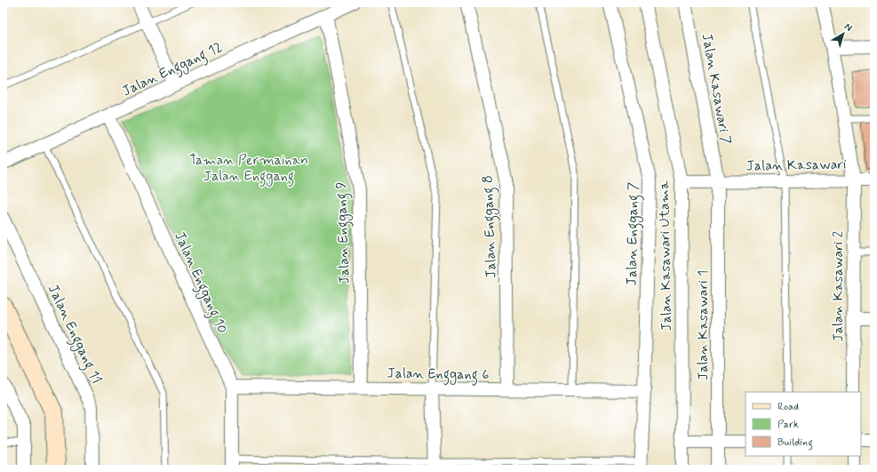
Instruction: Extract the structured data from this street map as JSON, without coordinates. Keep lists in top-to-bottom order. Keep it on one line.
{"streets":{"street":["Jalan Enggang 12","Jalan Kasawari 7","Jalan Kasawari","Jalan Enggang 8","Jalan Enggang 9","Jalan Enggang 7","Jalan Kasawari Utama","Jalan Enggang 10","Jalan Kasawari 2","Jalan Kasawari 1","Jalan Enggang 11","Jalan Enggang 6"]},"crossings":[["Jalan Enggang 12","Jalan Enggang 9"],["Jalan Enggang 12","Jalan Enggang 10"],["Jalan Kasawari 7","Jalan Kasawari"],["Jalan Kasawari 7","Jalan Kasawari 1"],["Jalan Kasawari","Jalan Kasawari Utama"],["Jalan Kasawari","Jalan Kasawari 2"],["Jalan Kasawari","Jalan Kasawari 1"],["Jalan Enggang 8","Jalan Enggang 6"],["Jalan Enggang 9","Jalan Enggang 6"],["Jalan Enggang 7","Jalan Enggang 6"],["Jalan Enggang 10","Jalan Enggang 6"]],"parks":["Taman Permainan Jalan Enggang"],"legend":["Road","Park","Building"],"north":"top right"}
